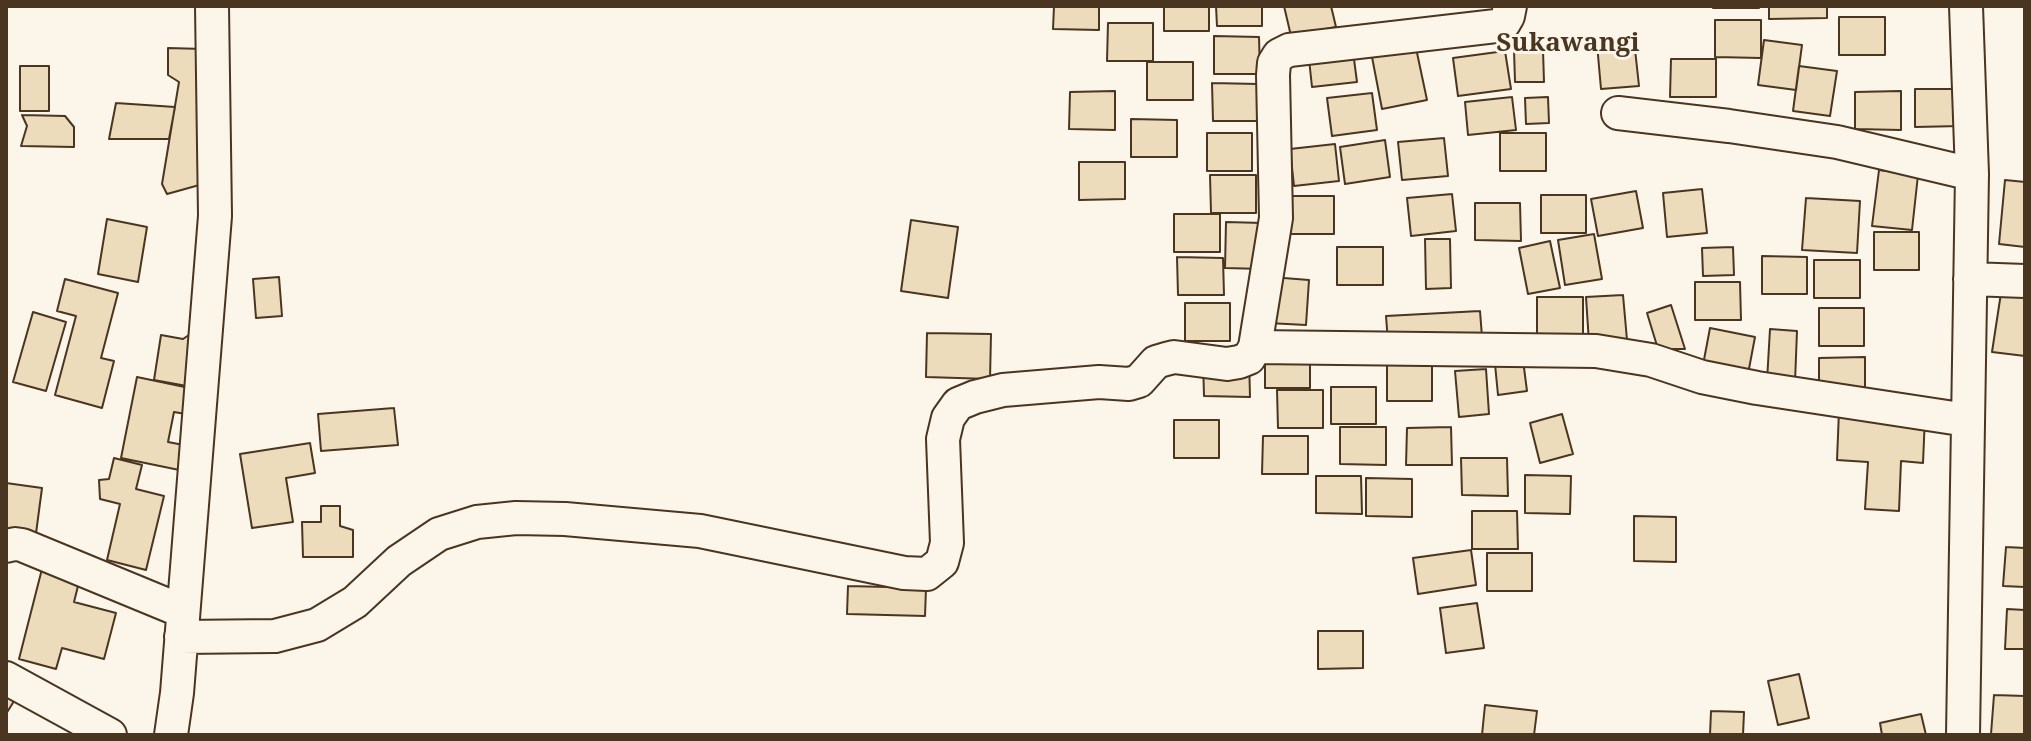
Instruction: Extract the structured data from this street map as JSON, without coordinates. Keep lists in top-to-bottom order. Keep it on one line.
{"districts":["Sukawangi"]}
